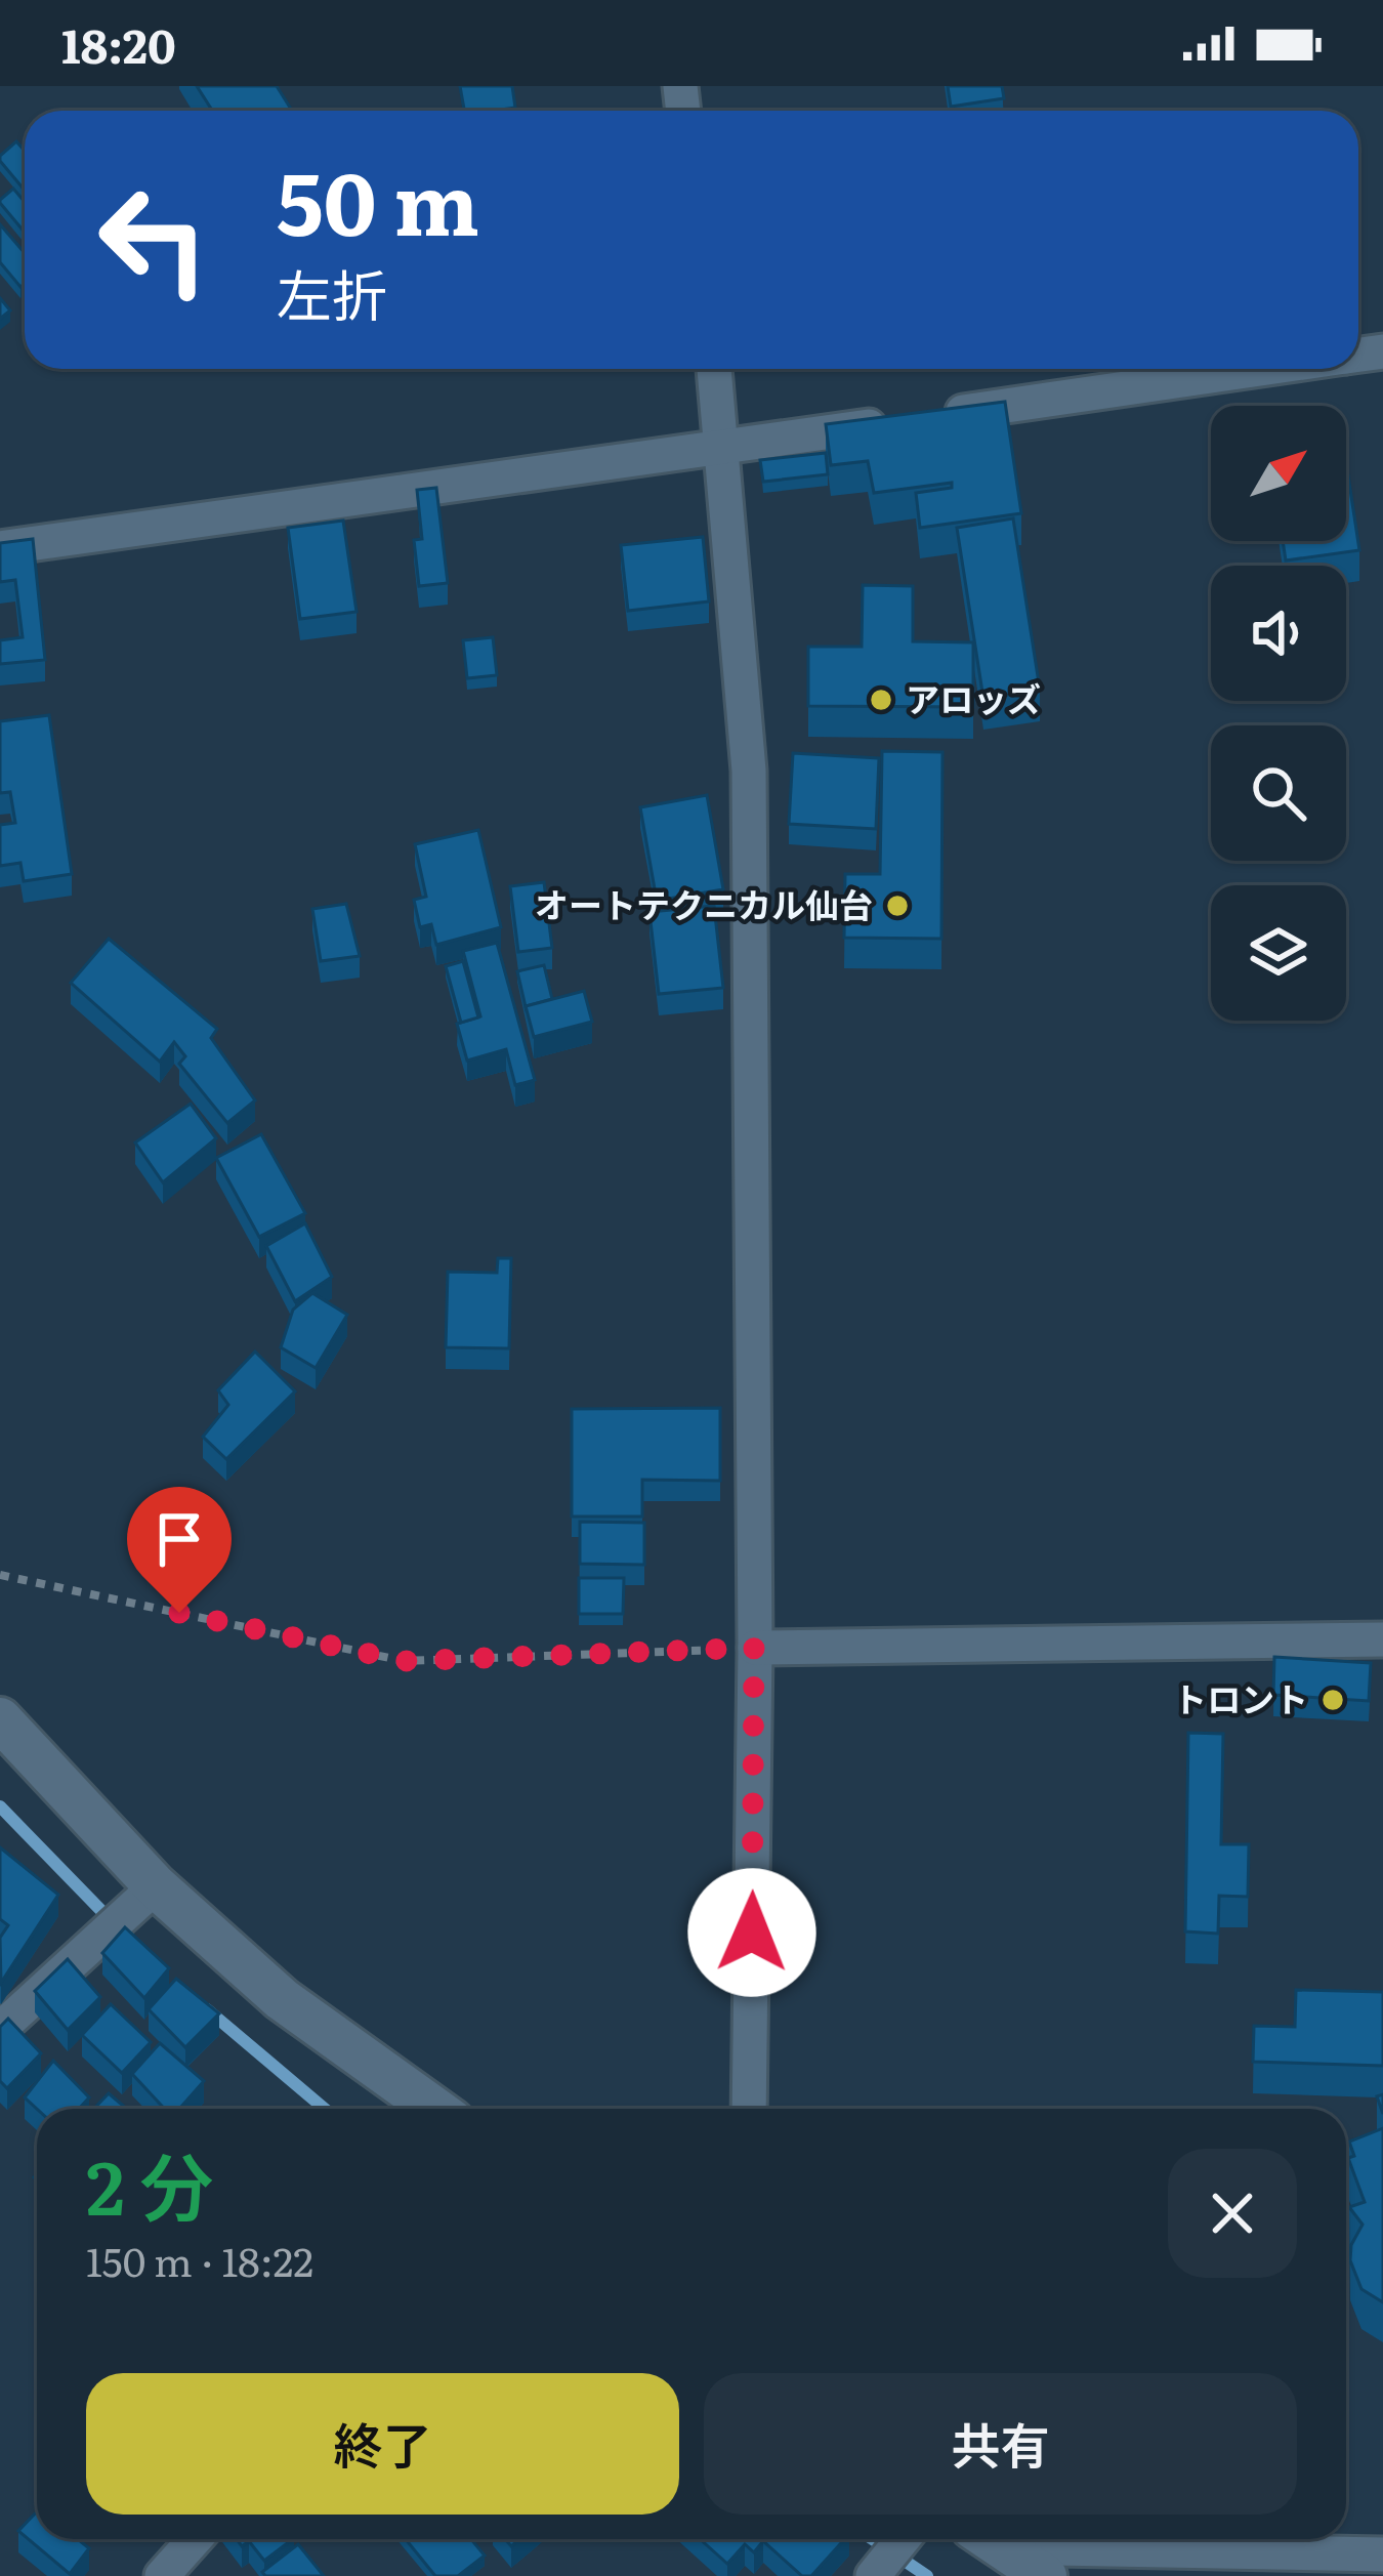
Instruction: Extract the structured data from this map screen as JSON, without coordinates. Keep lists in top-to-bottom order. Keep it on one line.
{"places":["アロッズ","オートテクニカル仙台","トロント"],"north":"top right","page":{"status":"18:20","turn":["50 m","左折"],"heading":["2 分","150 m · 18:22"],"buttons":["終了","共有"]}}
